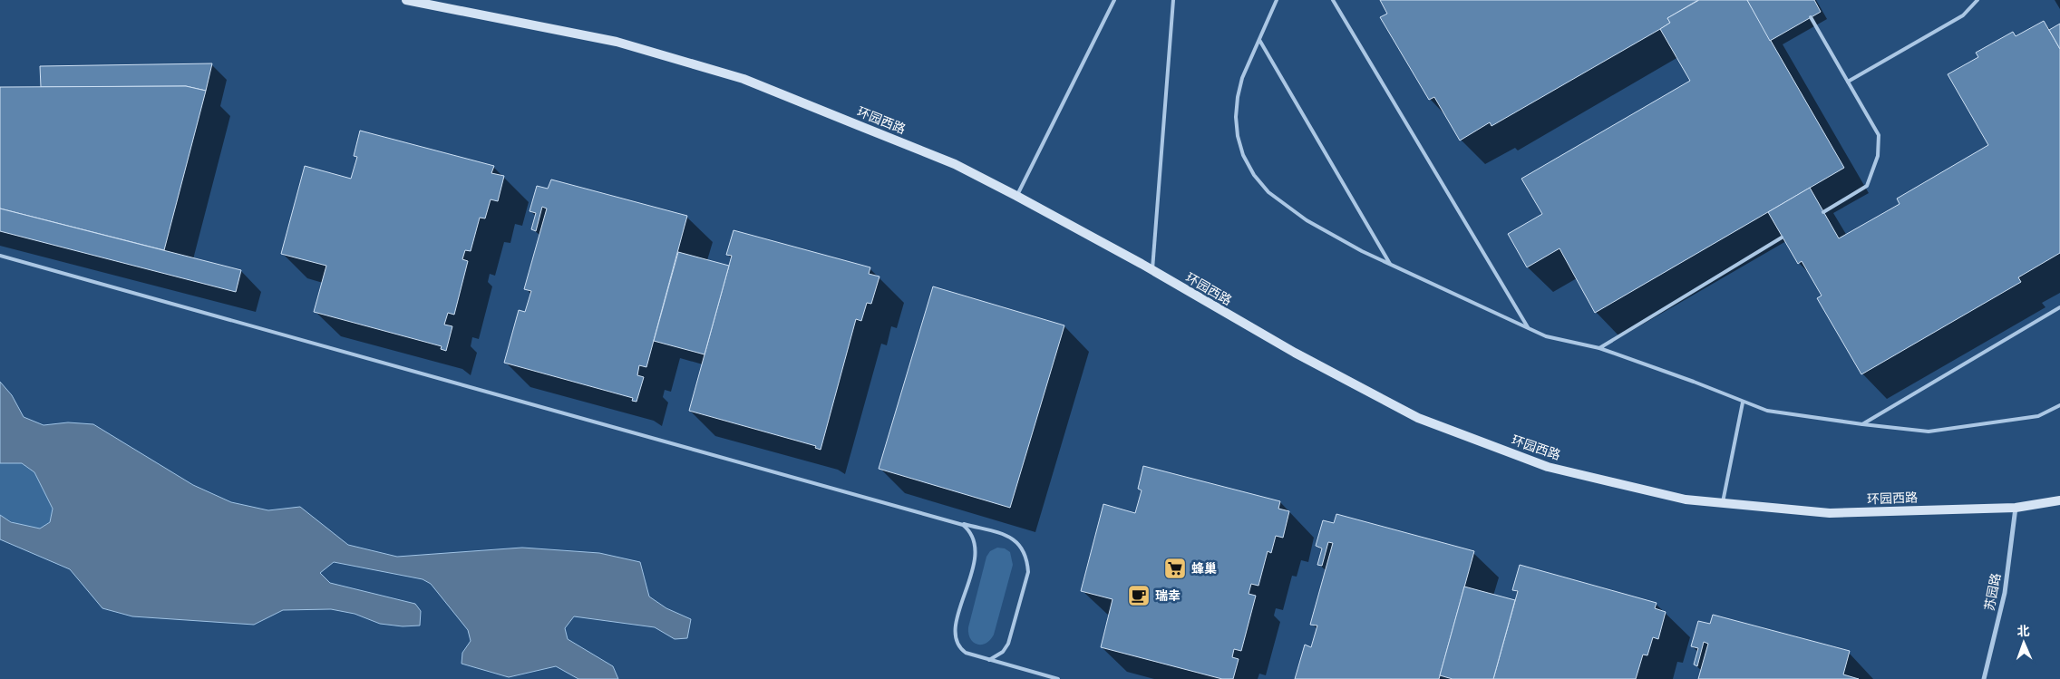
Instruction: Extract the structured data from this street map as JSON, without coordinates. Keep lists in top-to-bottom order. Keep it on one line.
{"streets":{"street":["环园西路","苏园路"]},"crossings":[["环园西路","苏园路"]],"places":{"supermarket":["蜂巢"],"cafe":["瑞幸"]},"north":"top"}
